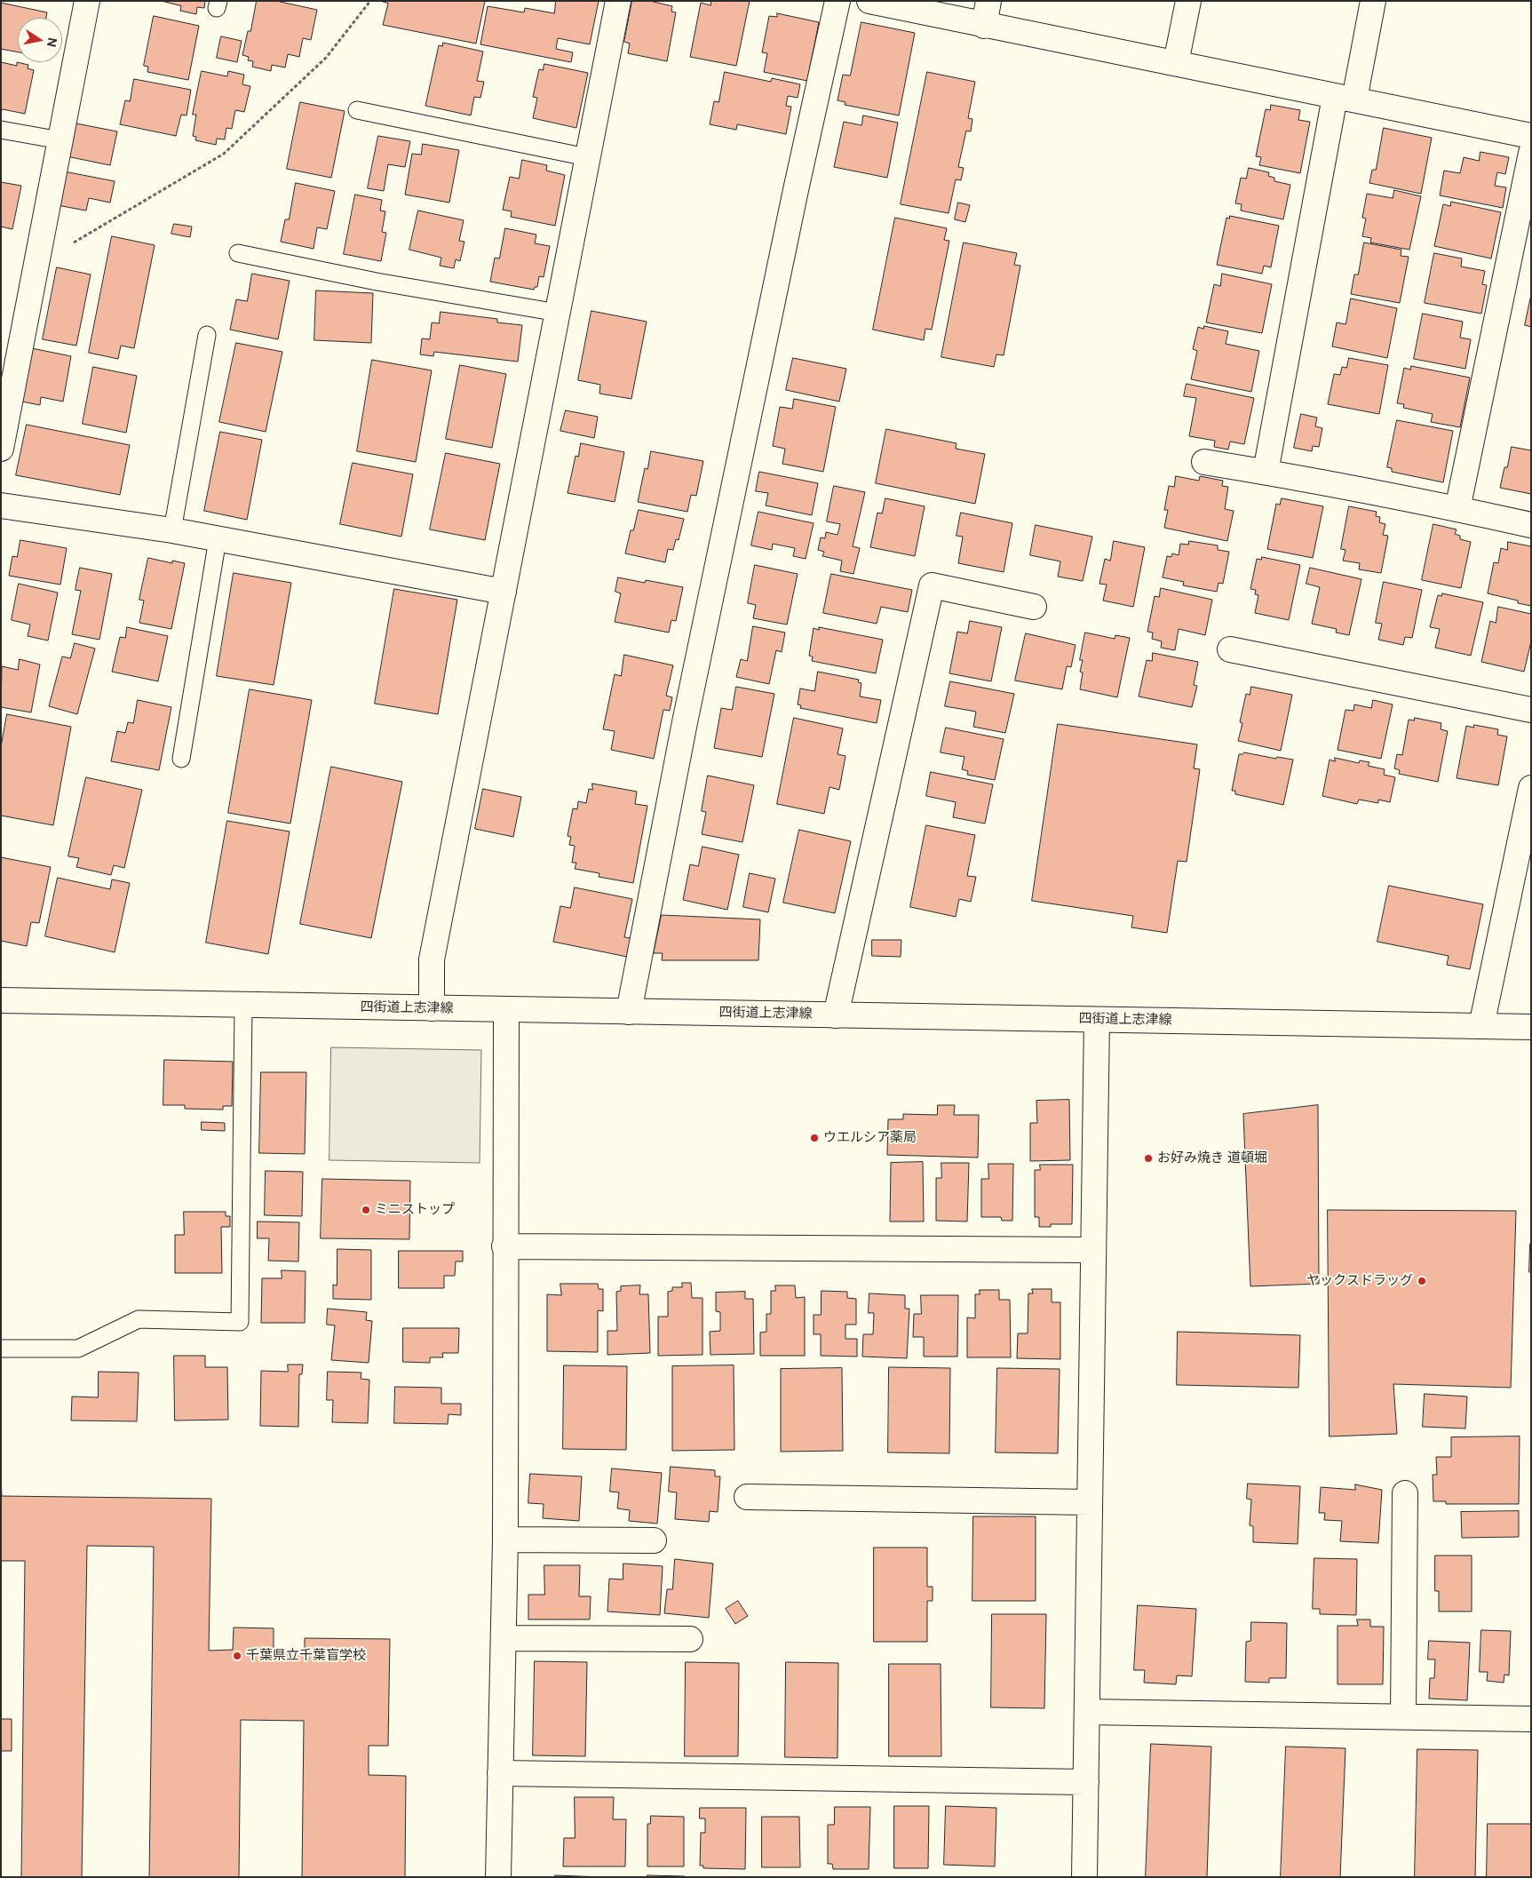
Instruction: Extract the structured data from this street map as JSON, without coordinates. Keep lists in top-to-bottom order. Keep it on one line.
{"streets":{"street":["四街道上志津線"]},"places":["ウエルシア薬局","お好み焼き 道頓堀","ミニストップ","ヤックスドラッグ","千葉県立千葉盲学校"],"north":"right"}
